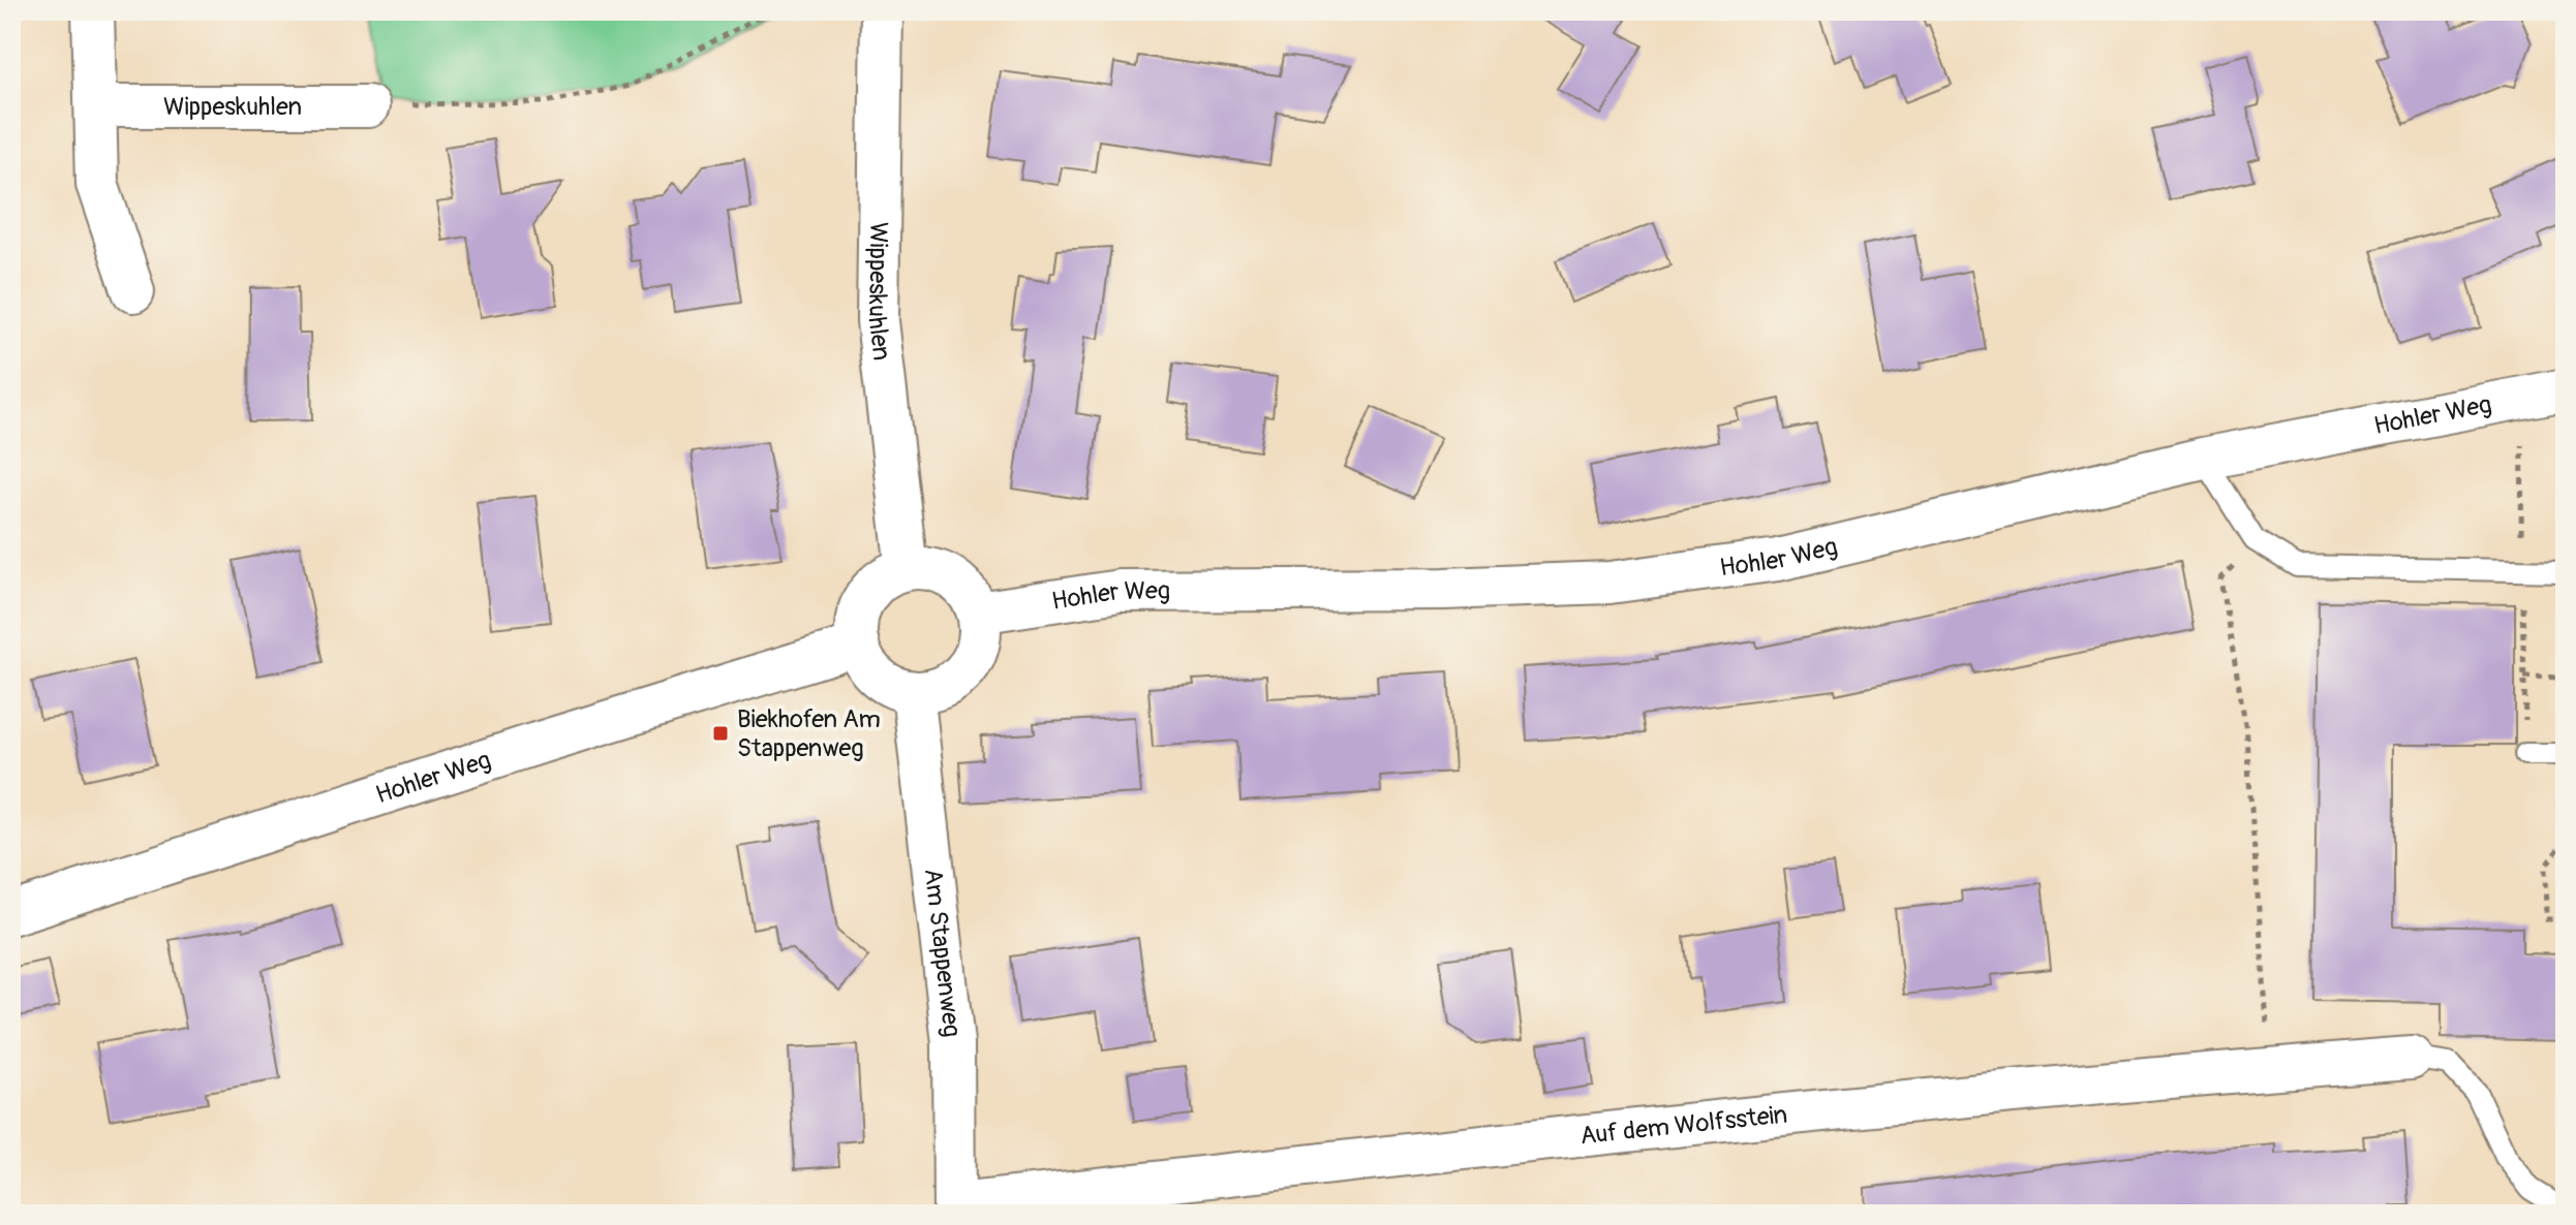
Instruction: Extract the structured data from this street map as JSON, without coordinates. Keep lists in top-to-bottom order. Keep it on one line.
{"streets":{"street":["Wippeskuhlen","Hohler Weg","Am Stappenweg","Auf dem Wolfsstein"]},"crossings":[["Wippeskuhlen","Hohler Weg"],["Wippeskuhlen","Am Stappenweg"],["Hohler Weg","Am Stappenweg"],["Am Stappenweg","Auf dem Wolfsstein"]],"places":{"transit":["Biekhofen Am Stappenweg"]}}
